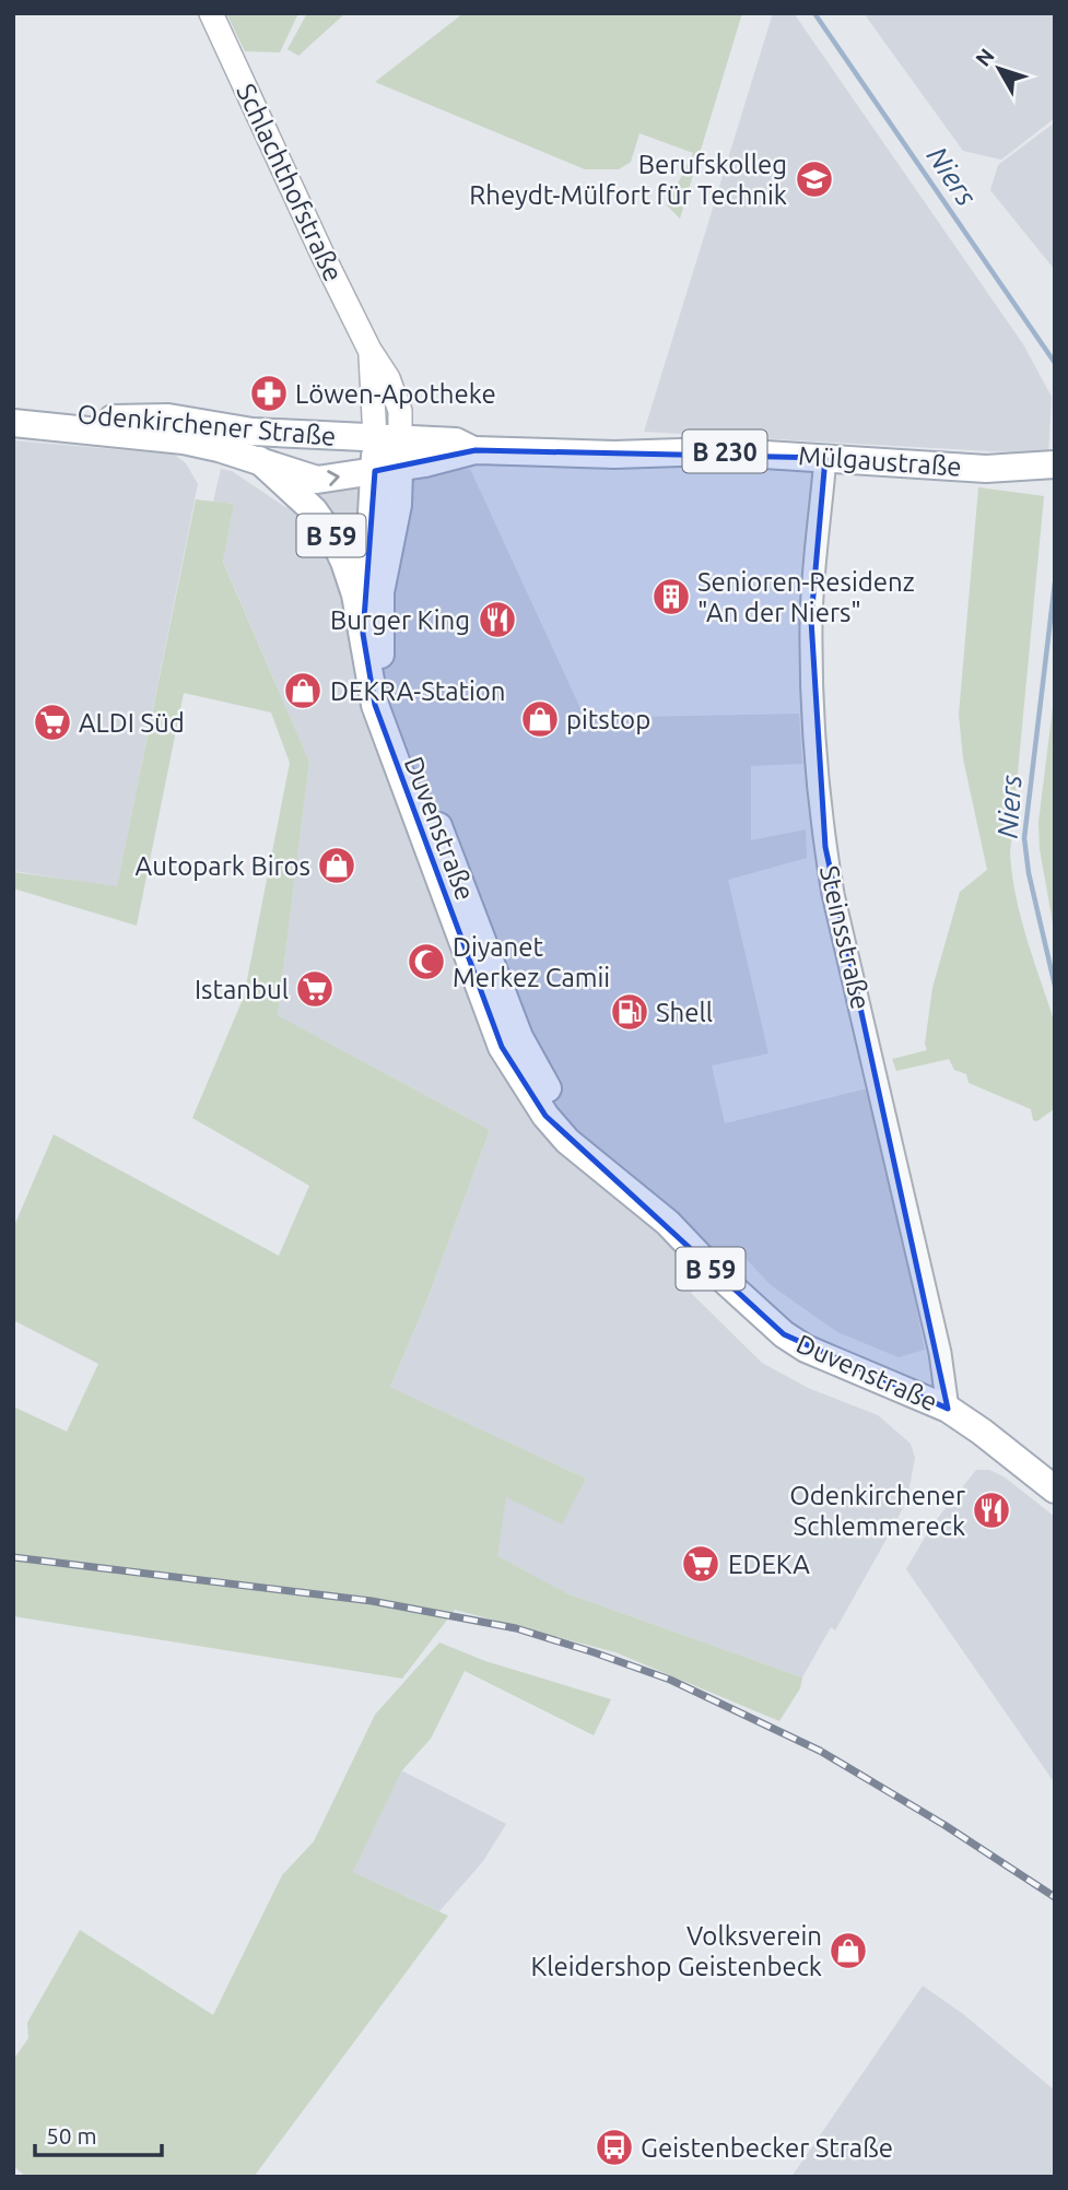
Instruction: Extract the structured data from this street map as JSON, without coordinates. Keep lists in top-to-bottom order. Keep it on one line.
{"streets":{"main road":["Schlachthofstraße","Odenkirchener Straße","B 230","Mülgaustraße","B 59","Duvenstraße"],"street":["Steinsstraße"]},"crossings":[["Schlachthofstraße","Odenkirchener Straße"],["Schlachthofstraße","Mülgaustraße"],["Schlachthofstraße","Duvenstraße"],["Odenkirchener Straße","Mülgaustraße"],["Odenkirchener Straße","B 59"],["Odenkirchener Straße","Duvenstraße"],["Mülgaustraße","B 59"],["Mülgaustraße","Duvenstraße"],["Mülgaustraße","Steinsstraße"],["B 59","Duvenstraße"],["Duvenstraße","Steinsstraße"]],"water":["Niers"],"places":{"school or university":["Berufskolleg Rheydt-Mülfort für Technik"],"pharmacy":["Löwen-Apotheke"],"building":["Senioren-Residenz \"An der Niers\""],"restaurant":["Burger King","Odenkirchener Schlemmereck"],"shop":["DEKRA-Station","pitstop","Autopark Biros","Volksverein Kleidershop Geistenbeck"],"supermarket":["ALDI Süd","Istanbul","EDEKA"],"mosque":["Diyanet Merkez Camii"],"fuel station":["Shell"],"bus stop":["Geistenbecker Straße"]},"scale_bar":"50 m","north":"top left"}
